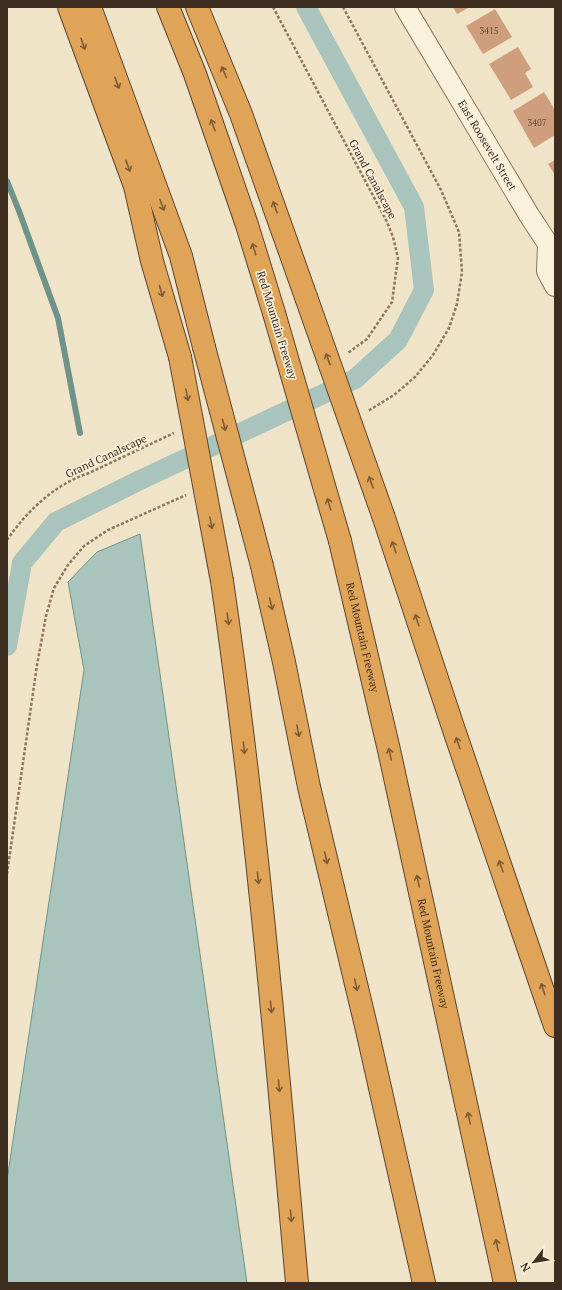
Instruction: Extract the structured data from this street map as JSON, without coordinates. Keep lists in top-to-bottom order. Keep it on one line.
{"streets":{"highway":["Red Mountain Freeway"],"street":["East Roosevelt Street"],"path":["Grand Canalscape"]},"house_numbers":["3415","3407"],"north":"bottom left"}
